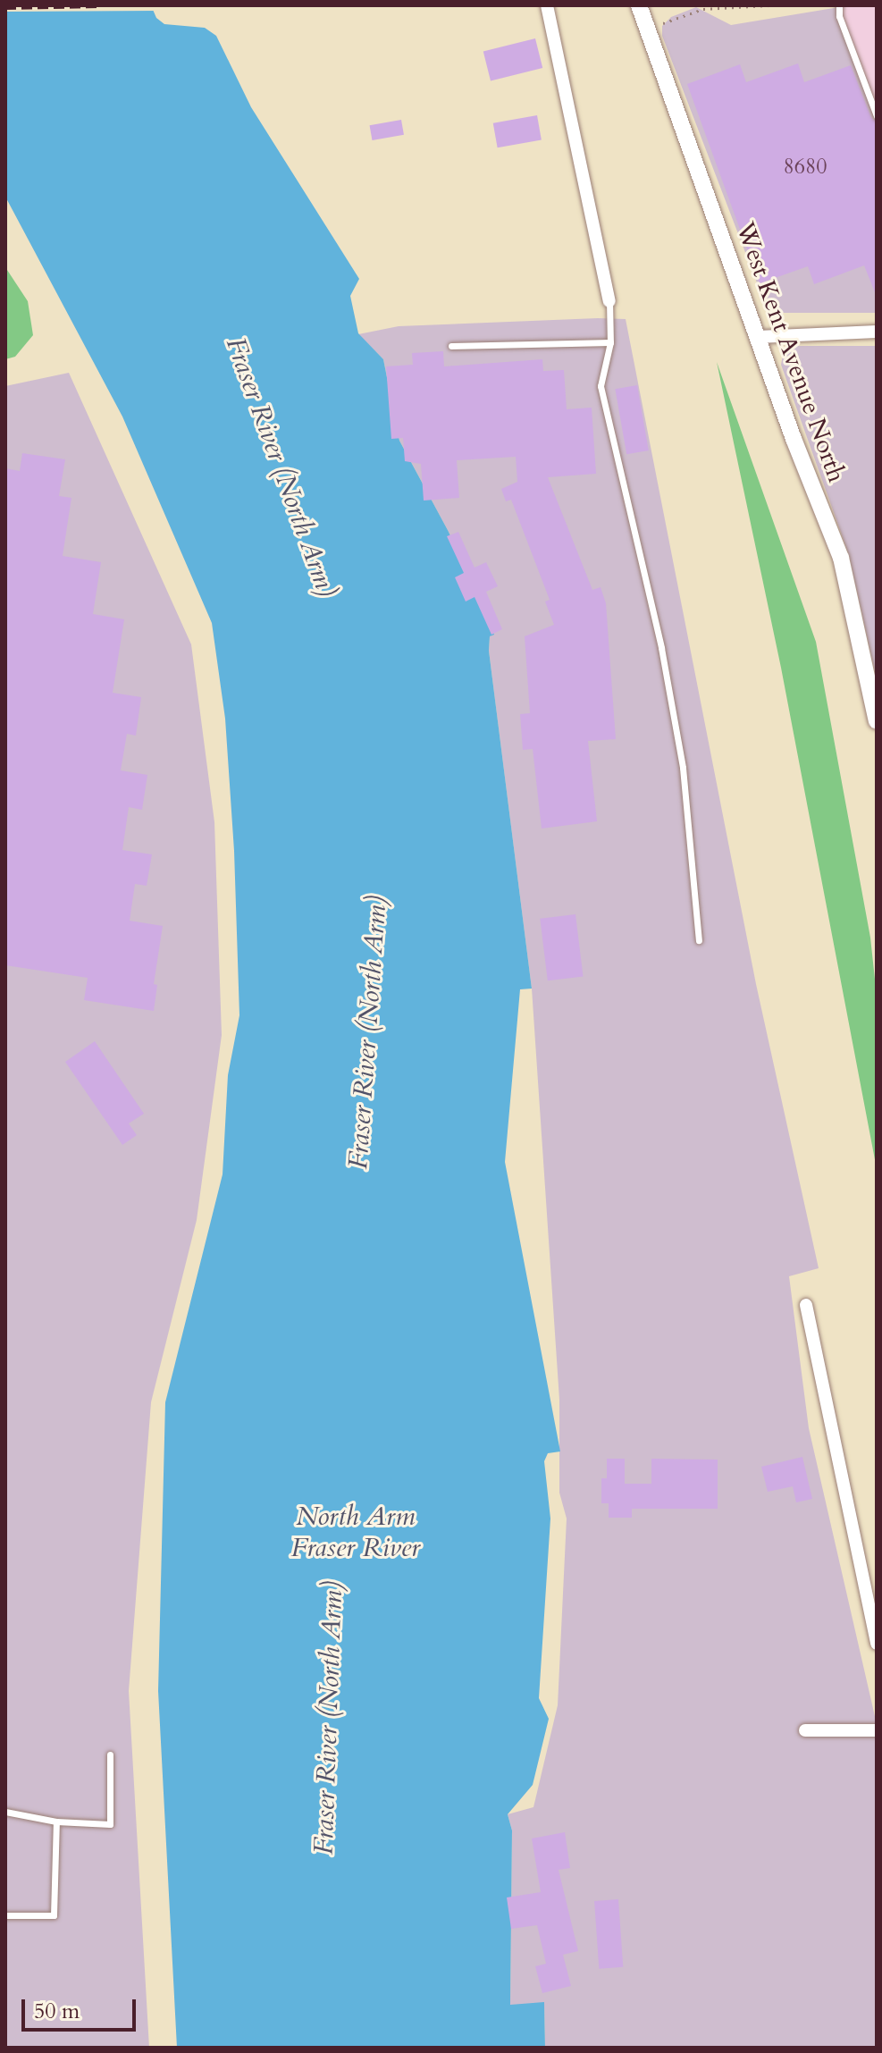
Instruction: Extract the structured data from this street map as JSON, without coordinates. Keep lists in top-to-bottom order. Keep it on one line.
{"streets":{"street":["West Kent Avenue North"]},"water":["Fraser River (North Arm)","North Arm Fraser River"],"house_numbers":["8680"],"scale_bar":"50 m"}
